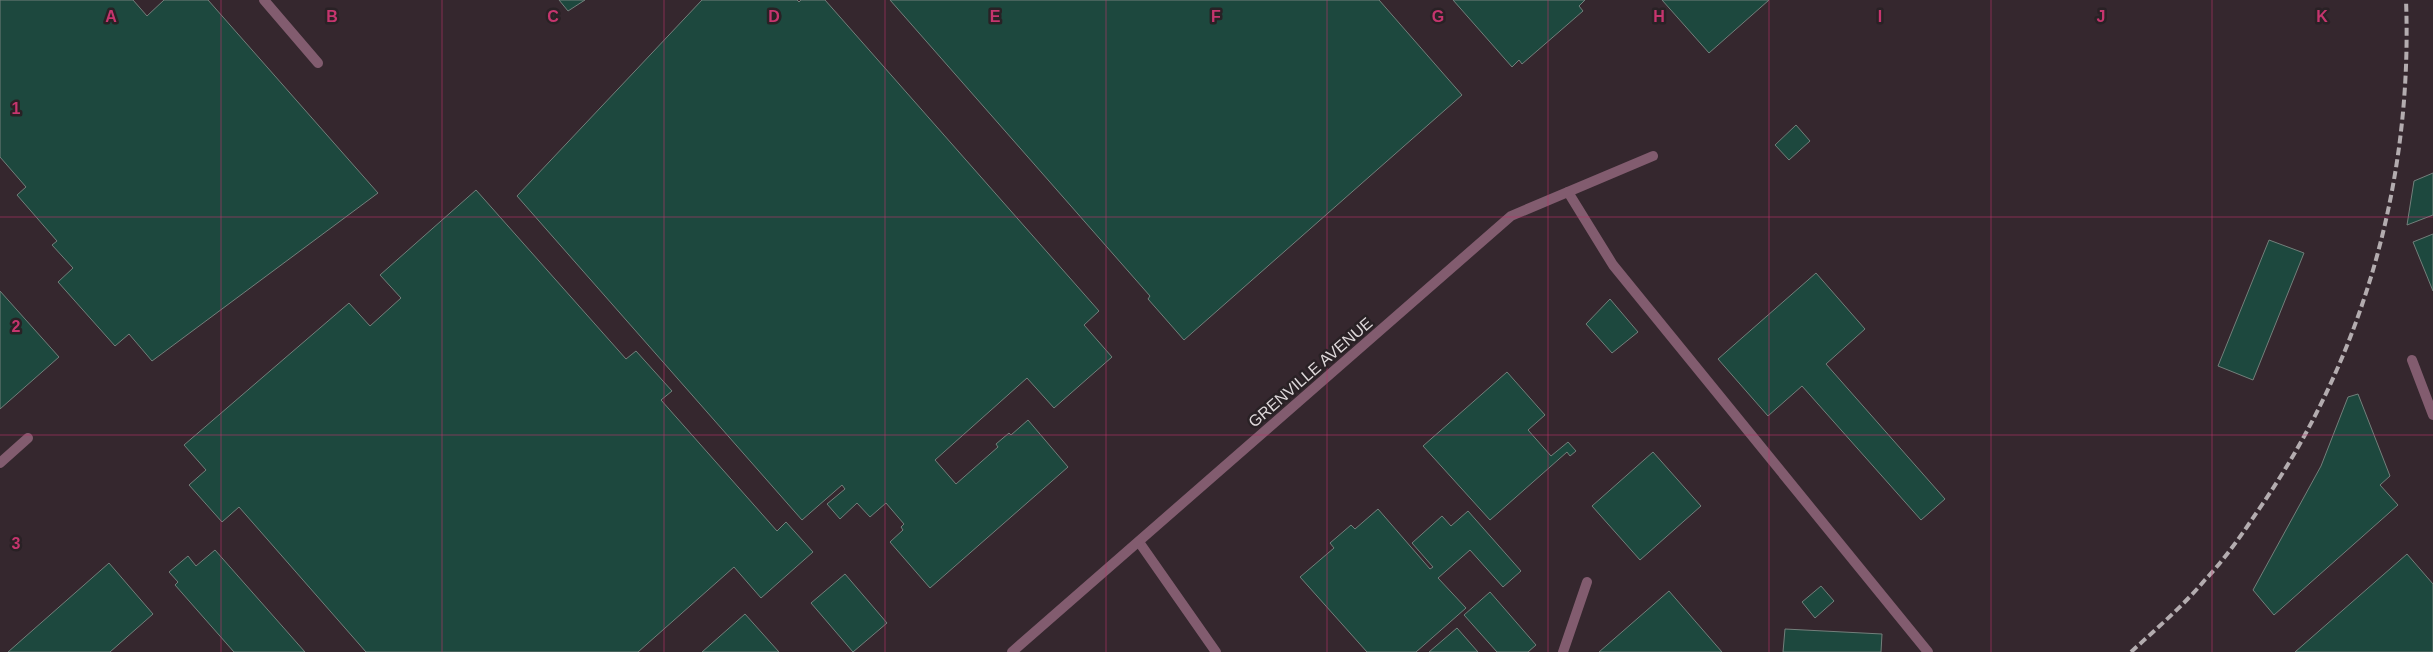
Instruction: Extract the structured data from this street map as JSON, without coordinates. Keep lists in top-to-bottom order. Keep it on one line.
{"streets":{"lane":["GRENVILLE AVENUE"]},"grid":{"columns":["A","B","C","D","E","F","G","H","I","J","K"],"rows":["1","2","3"]}}
